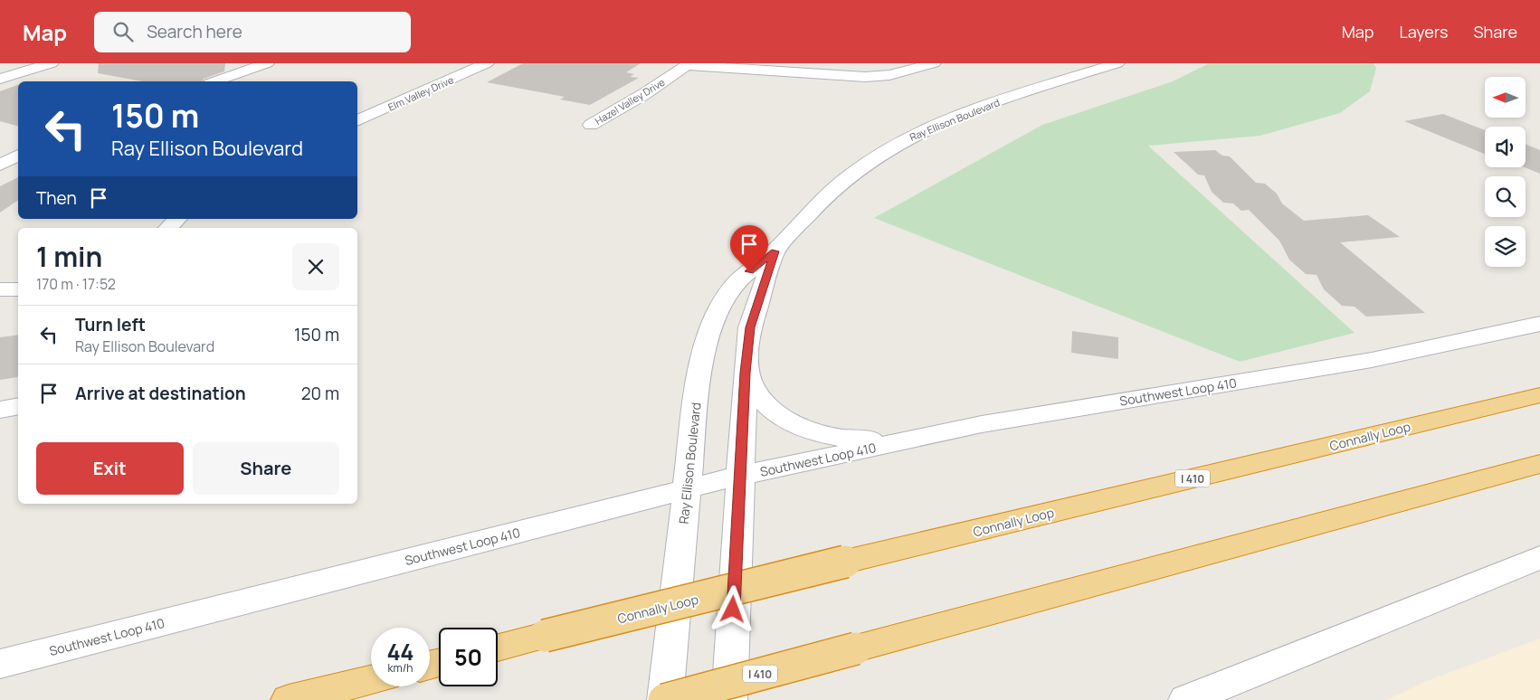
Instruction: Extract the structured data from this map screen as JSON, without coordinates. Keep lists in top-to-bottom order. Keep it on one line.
{"streets":{"highway":["Connally Loop","I 410"],"main road":["Elm Valley Drive","Hazel Valley Drive","Ray Ellison Boulevard","Southwest Loop 410"]},"crossings":[["Ray Ellison Boulevard","Southwest Loop 410"],["Ray Ellison Boulevard","I 410"]],"north":"left","page":{"header":"Map","search":"Search here","nav":["Map","Layers","Share"],"turn":["150 m","Ray Ellison Boulevard"],"then":"Then","heading":["1 min","170 m · 17:52"],"list":[{"name":"Turn left","note":"Ray Ellison Boulevard","value":"150 m"},{"name":"Arrive at destination","value":"20 m"}],"buttons":["Exit","Share"],"speed":"44 km/h","limit":"50"}}
